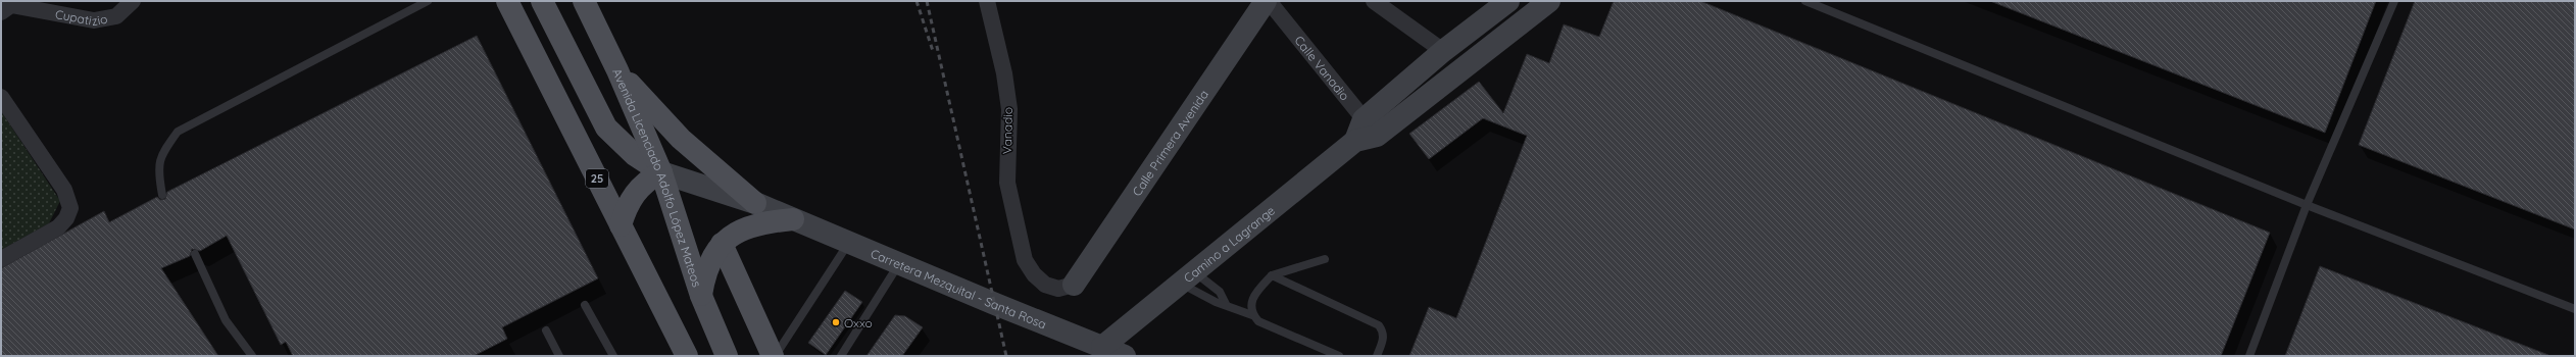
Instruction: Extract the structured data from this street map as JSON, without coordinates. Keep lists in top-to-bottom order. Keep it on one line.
{"streets":{"main road":["Avenida Licenciado Adolfo López Mateos","25"],"street":["Cupatizio","Calle Vanadio","Vanadio","Calle Primera Avenida","Camino a Lagrange","Carretera Mezquital - Santa Rosa"]},"crossings":[["Calle Vanadio","Calle Primera Avenida"],["Calle Vanadio","Camino a Lagrange"],["Vanadio","Calle Primera Avenida"],["Avenida Licenciado Adolfo López Mateos","Carretera Mezquital - Santa Rosa"],["Camino a Lagrange","Carretera Mezquital - Santa Rosa"]],"places":["Oxxo"]}
